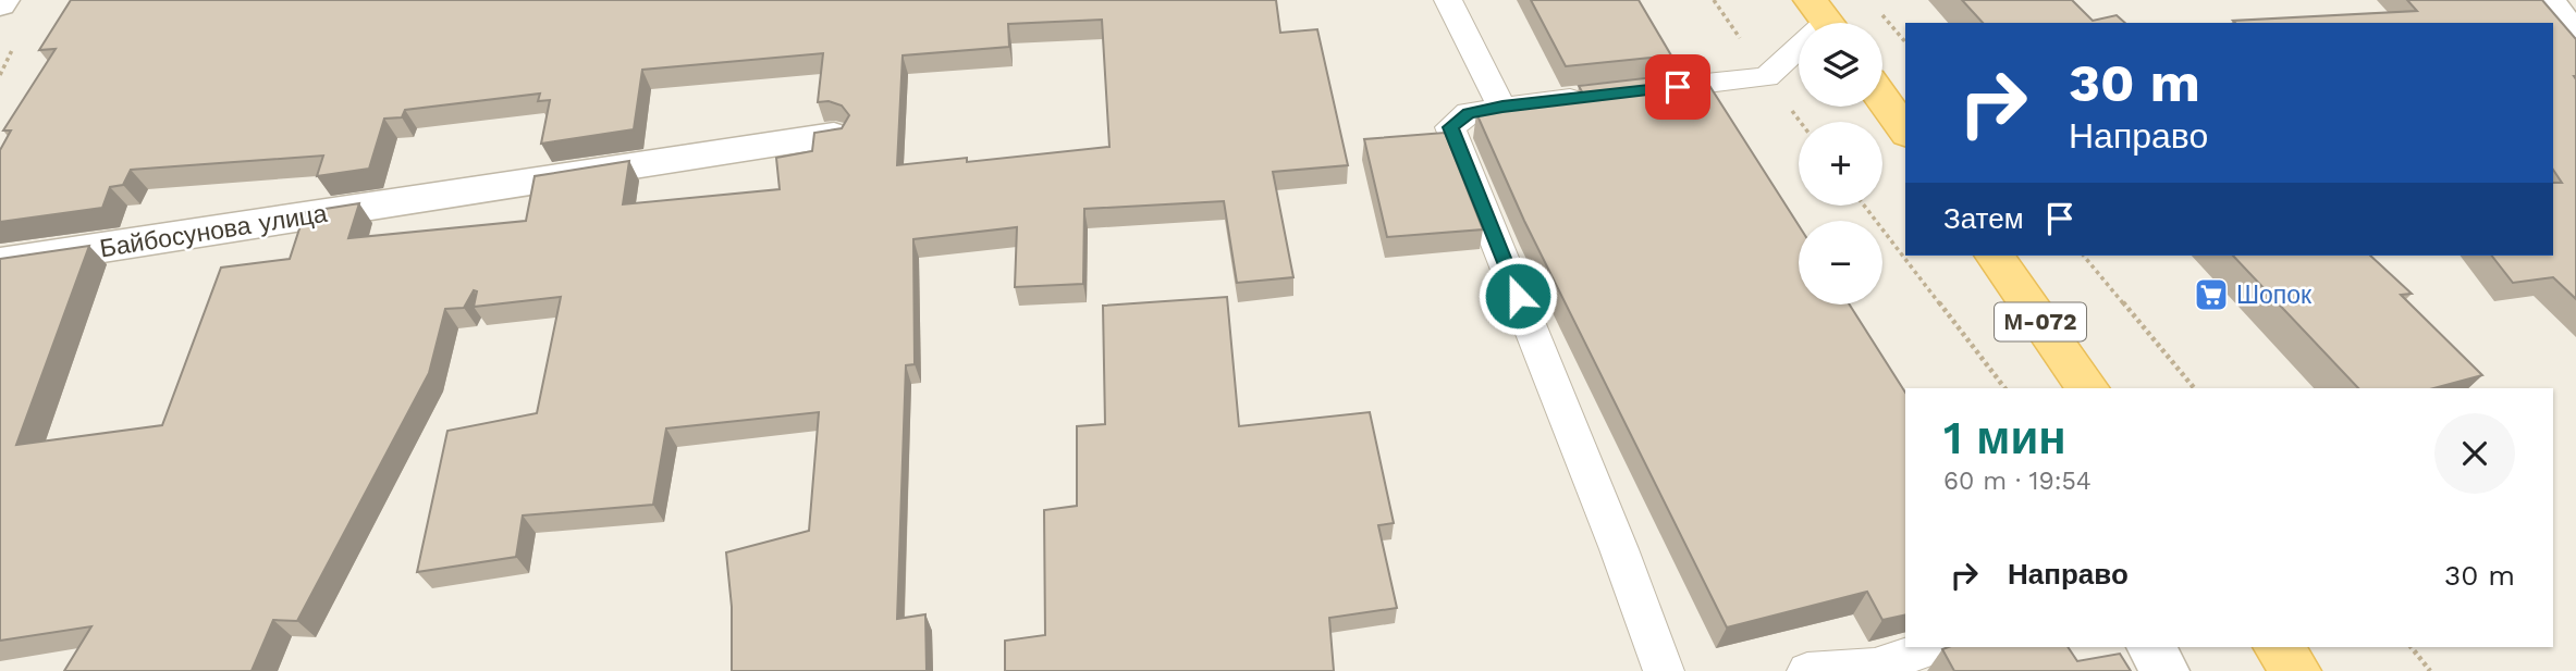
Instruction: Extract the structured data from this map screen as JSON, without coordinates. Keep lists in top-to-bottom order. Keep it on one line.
{"streets":{"main road":["М-072"],"street":["Байбосунова улица"]},"places":{"supermarket":["Шопок"]},"page":{"map_buttons":["+","−"],"turn":["30 m","Направо"],"then":"Затем","heading":["1 мин","60 m · 19:54"],"list":[{"name":"Направо","value":"30 m"}]}}
